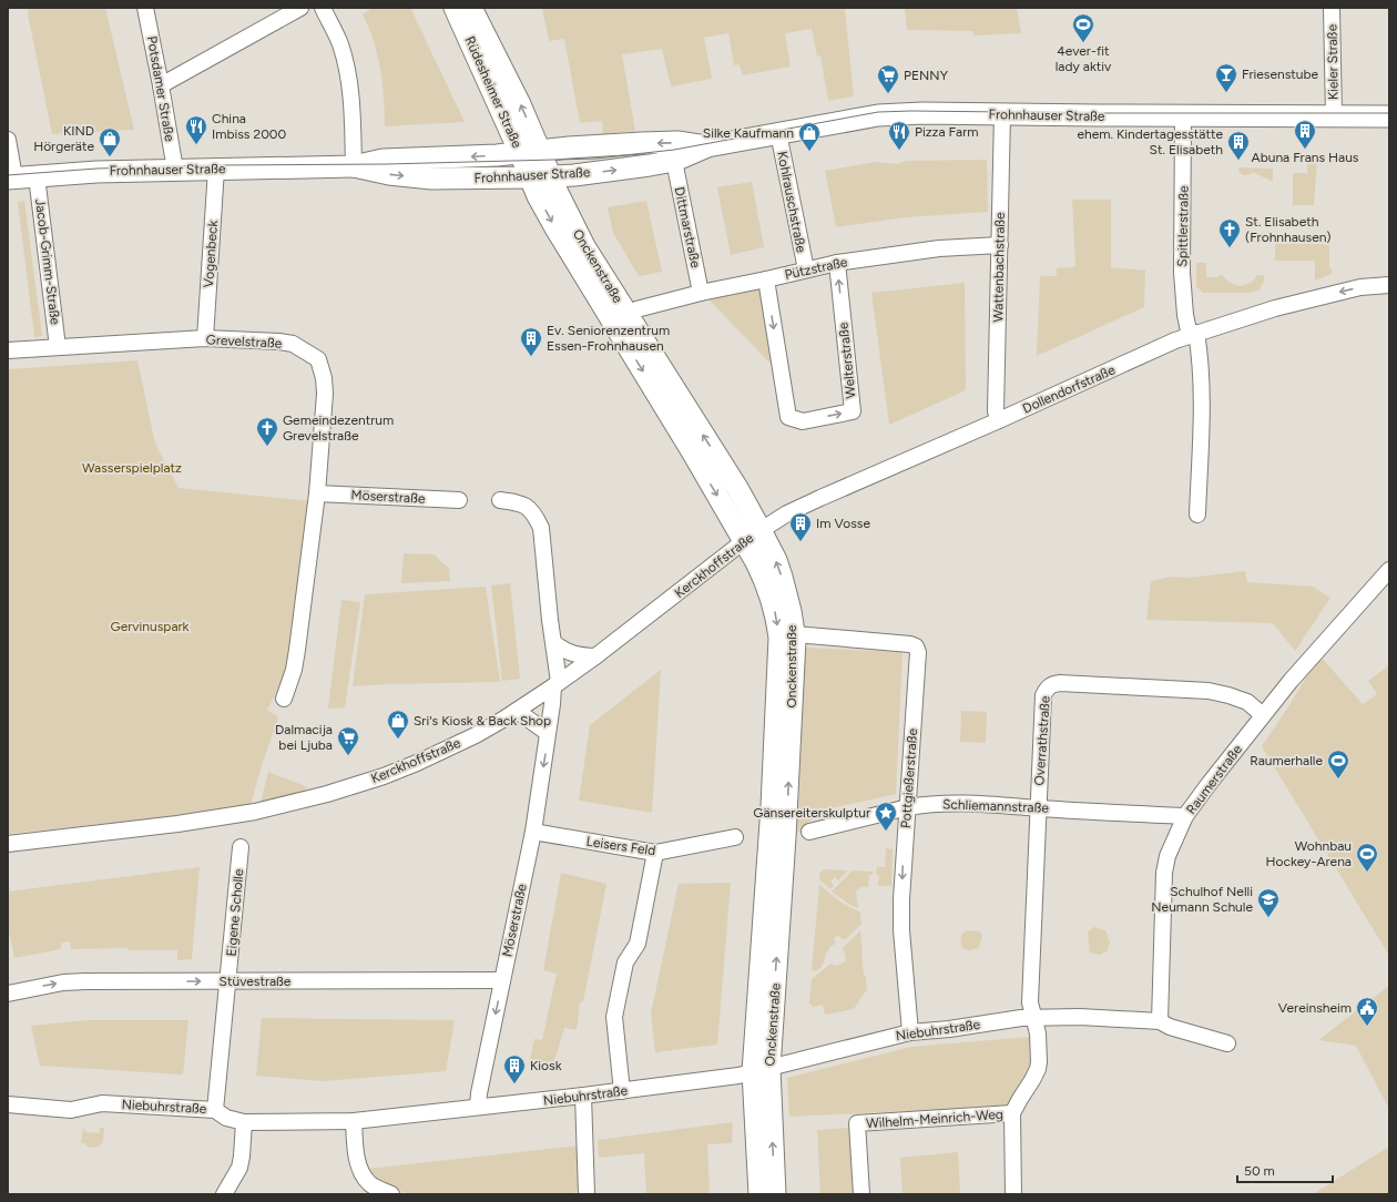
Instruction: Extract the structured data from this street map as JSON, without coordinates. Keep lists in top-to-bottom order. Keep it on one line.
{"streets":{"main road":["Rüdesheimer Straße","Frohnhauser Straße","Onckenstraße"],"street":["Kieler Straße","Potsdamer Straße","Kohlrauschstraße","Spittlerstraße","Dittmarstraße","Vogenbeck","Jacob-Grimm-Straße","Wattenbachstraße","Pützstraße","Grevelstraße","Welterstraße","Dollendorfstraße","Möserstraße","Kerckhoffstraße","Overrathstraße","Pottgießerstraße","Raumerstraße","Schliemannstraße","Leisers Feld","Eigene Scholle","Stüvestraße","Niebuhrstraße","Wilhelm-Meinrich-Weg"]},"crossings":[["Kieler Straße","Frohnhauser Straße"],["Potsdamer Straße","Frohnhauser Straße"],["Rüdesheimer Straße","Frohnhauser Straße"],["Rüdesheimer Straße","Onckenstraße"],["Frohnhauser Straße","Kohlrauschstraße"],["Frohnhauser Straße","Spittlerstraße"],["Frohnhauser Straße","Dittmarstraße"],["Frohnhauser Straße","Vogenbeck"],["Frohnhauser Straße","Jacob-Grimm-Straße"],["Frohnhauser Straße","Onckenstraße"],["Frohnhauser Straße","Wattenbachstraße"],["Kohlrauschstraße","Pützstraße"],["Spittlerstraße","Dollendorfstraße"],["Dittmarstraße","Pützstraße"],["Vogenbeck","Grevelstraße"],["Jacob-Grimm-Straße","Grevelstraße"],["Onckenstraße","Dollendorfstraße"],["Onckenstraße","Kerckhoffstraße"],["Onckenstraße","Pottgießerstraße"],["Onckenstraße","Niebuhrstraße"],["Wattenbachstraße","Pützstraße"],["Wattenbachstraße","Dollendorfstraße"],["Pützstraße","Welterstraße"],["Grevelstraße","Möserstraße"],["Dollendorfstraße","Kerckhoffstraße"],["Möserstraße","Kerckhoffstraße"],["Möserstraße","Leisers Feld"],["Möserstraße","Stüvestraße"],["Möserstraße","Niebuhrstraße"],["Overrathstraße","Raumerstraße"],["Overrathstraße","Schliemannstraße"],["Overrathstraße","Niebuhrstraße"],["Overrathstraße","Wilhelm-Meinrich-Weg"],["Pottgießerstraße","Schliemannstraße"],["Pottgießerstraße","Niebuhrstraße"],["Raumerstraße","Schliemannstraße"],["Raumerstraße","Niebuhrstraße"],["Eigene Scholle","Stüvestraße"],["Eigene Scholle","Niebuhrstraße"]],"one_way":["Pottgießerstraße","Stüvestraße"],"parks":["Wasserspielplatz","Gervinuspark"],"places":{"sports":["4ever-fit lady aktiv","Raumerhalle","Wohnbau Hockey-Arena"],"bar":["Friesenstube"],"supermarket":["PENNY","Dalmacija bei Ljuba"],"restaurant":["China Imbiss 2000","Pizza Farm"],"building":["Abuna Frans Haus","ehem. Kindertagesstätte St. Elisabeth","Ev. Seniorenzentrum Essen-Frohnhausen","Im Vosse","Kiosk"],"shop":["Silke Kaufmann","KIND Hörgeräte","Sri's Kiosk & Back Shop"],"church":["St. Elisabeth (Frohnhausen)","Gemeindezentrum Grevelstraße"],"place":["Gänsereiterskulptur"],"school or university":["Schulhof Nelli Neumann Schule"],"public building":["Vereinsheim"]},"scale_bar":"50 m"}
